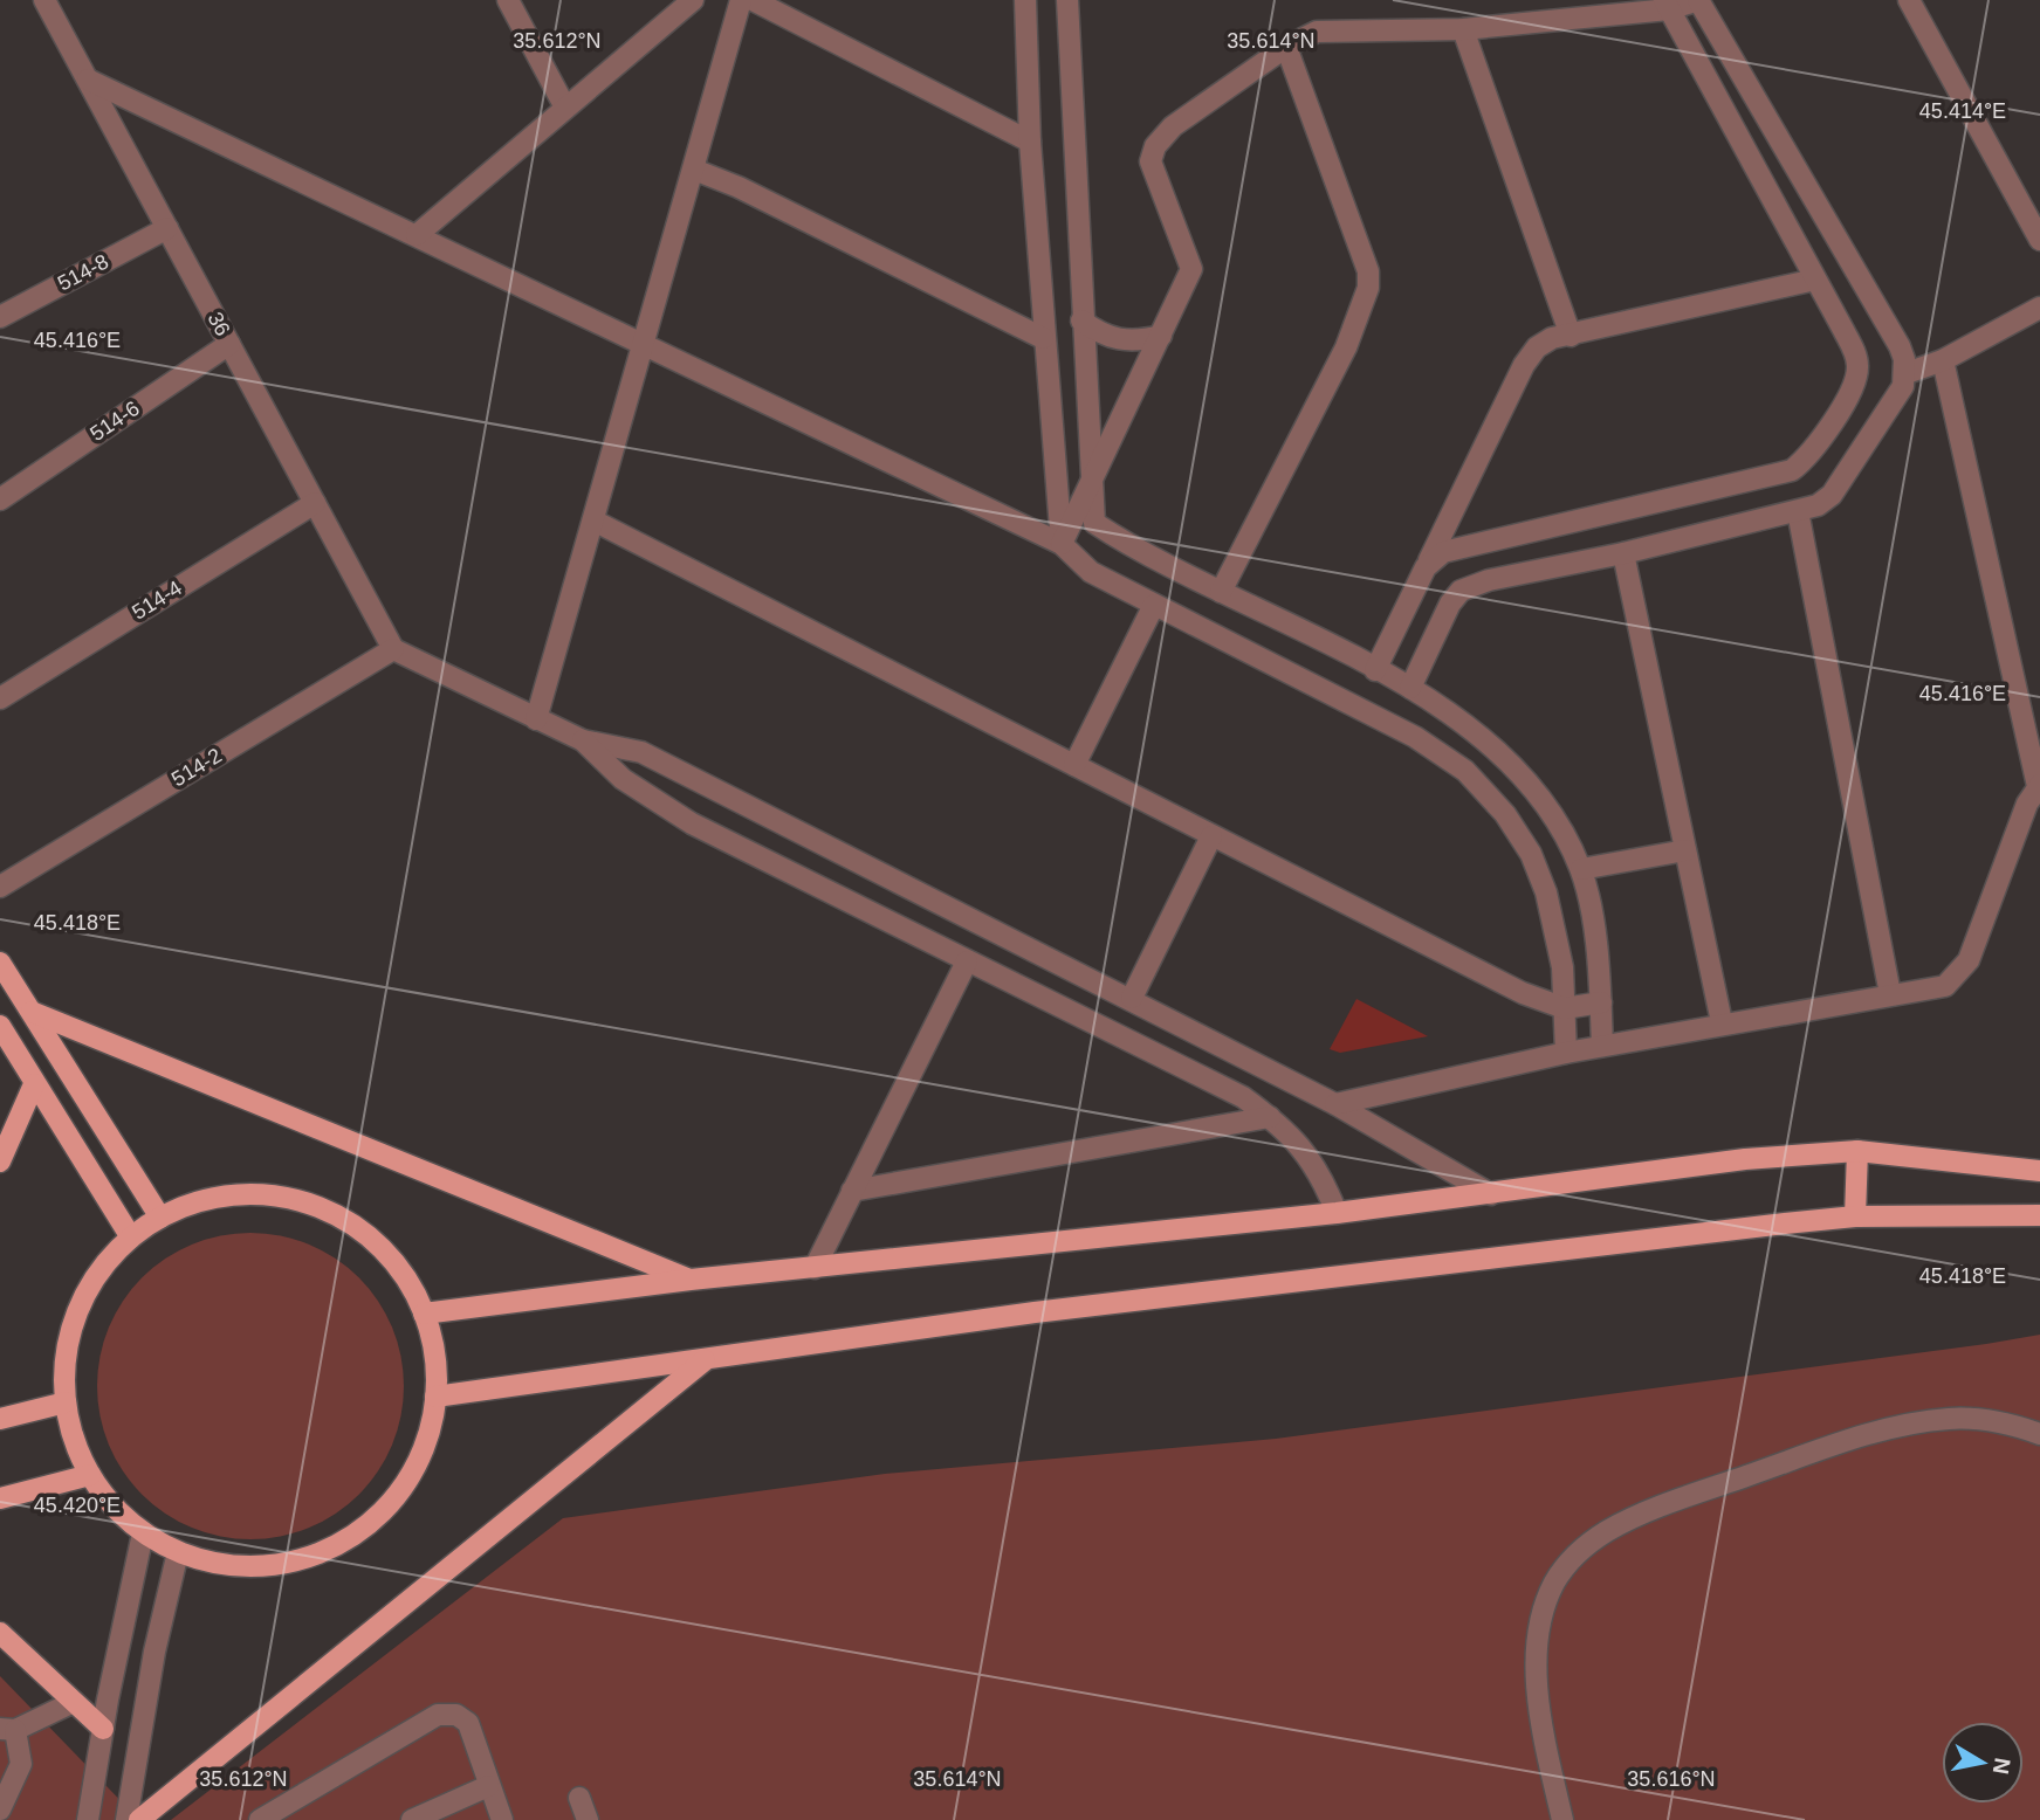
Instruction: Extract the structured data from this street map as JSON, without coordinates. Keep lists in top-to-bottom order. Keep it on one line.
{"streets":{"street":["514-8","36","514-6","514-4","514-2"]},"crossings":[["514-8","36"],["36","514-6"],["36","514-4"],["36","514-2"]],"north":"right","coordinates":["35.612°N","35.614°N","45.414°E","45.416°E","45.418°E","45.420°E","35.616°N"]}
